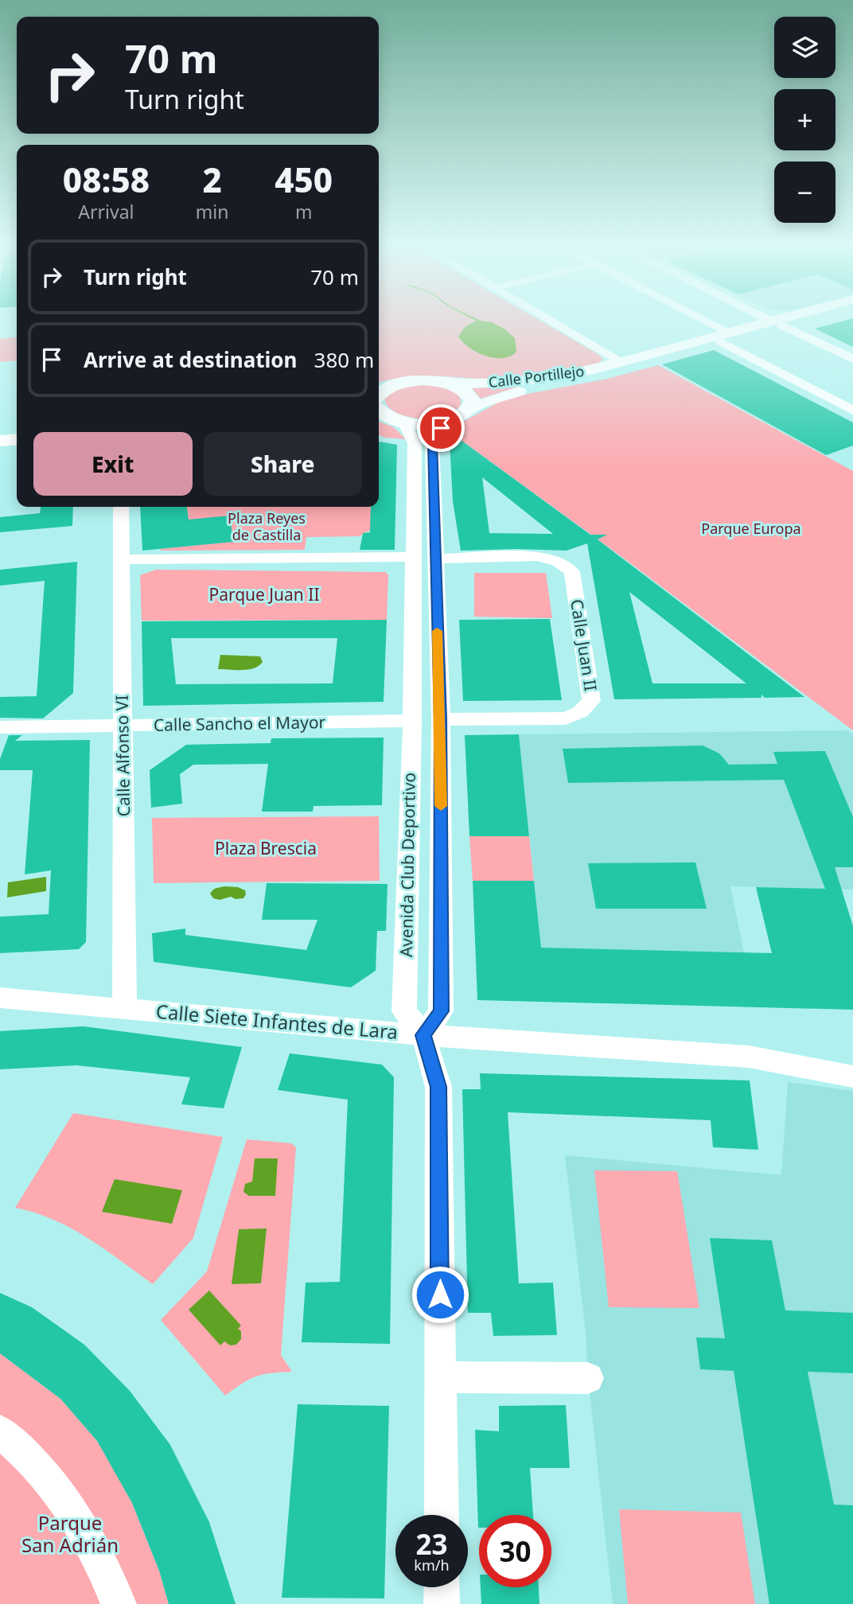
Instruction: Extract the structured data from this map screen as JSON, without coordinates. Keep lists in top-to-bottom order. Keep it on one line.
{"streets":{"main road":["Calle Portillejo"],"street":["Calle Juan II","Calle Sancho el Mayor","Calle Alfonso VI","Avenida Club Deportivo","Calle Siete Infantes de Lara"]},"crossings":[["Calle Portillejo","Avenida Club Deportivo"],["Calle Juan II","Avenida Club Deportivo"],["Calle Sancho el Mayor","Calle Alfonso VI"],["Calle Sancho el Mayor","Avenida Club Deportivo"],["Calle Alfonso VI","Calle Siete Infantes de Lara"],["Avenida Club Deportivo","Calle Siete Infantes de Lara"]],"parks":["Plaza Reyes de Castilla","Parque Europa","Parque Juan II","Plaza Brescia","Parque San Adrián"],"page":{"map_buttons":["+","−"],"turn":["70 m","Turn right"],"eta":["08:58","Arrival","2","min","450","m"],"list":[{"name":"Turn right","value":"70 m"},{"name":"Arrive at destination","value":"380 m"}],"buttons":["Exit","Share"],"speed":"23 km/h","limit":"30"}}
